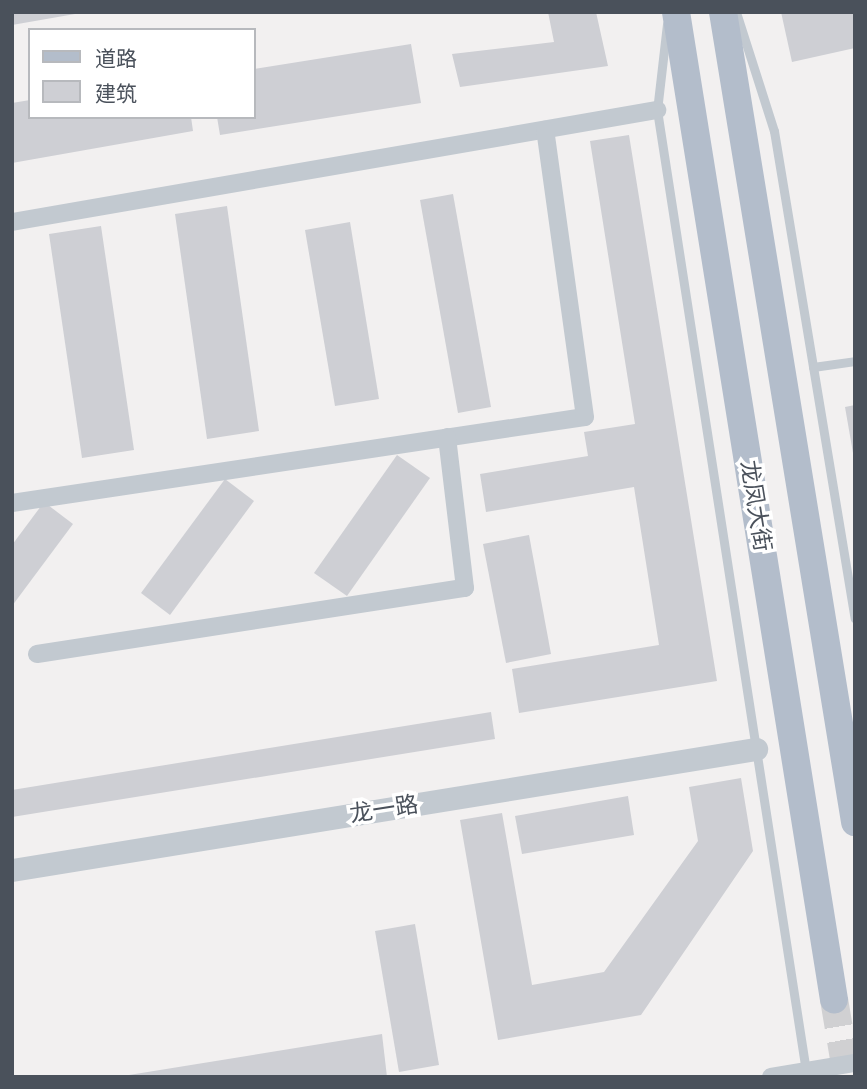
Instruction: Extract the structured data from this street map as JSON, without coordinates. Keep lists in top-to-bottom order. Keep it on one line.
{"streets":{"main road":["龙凤大街"],"street":["龙一路"]},"legend":["道路","建筑"]}
